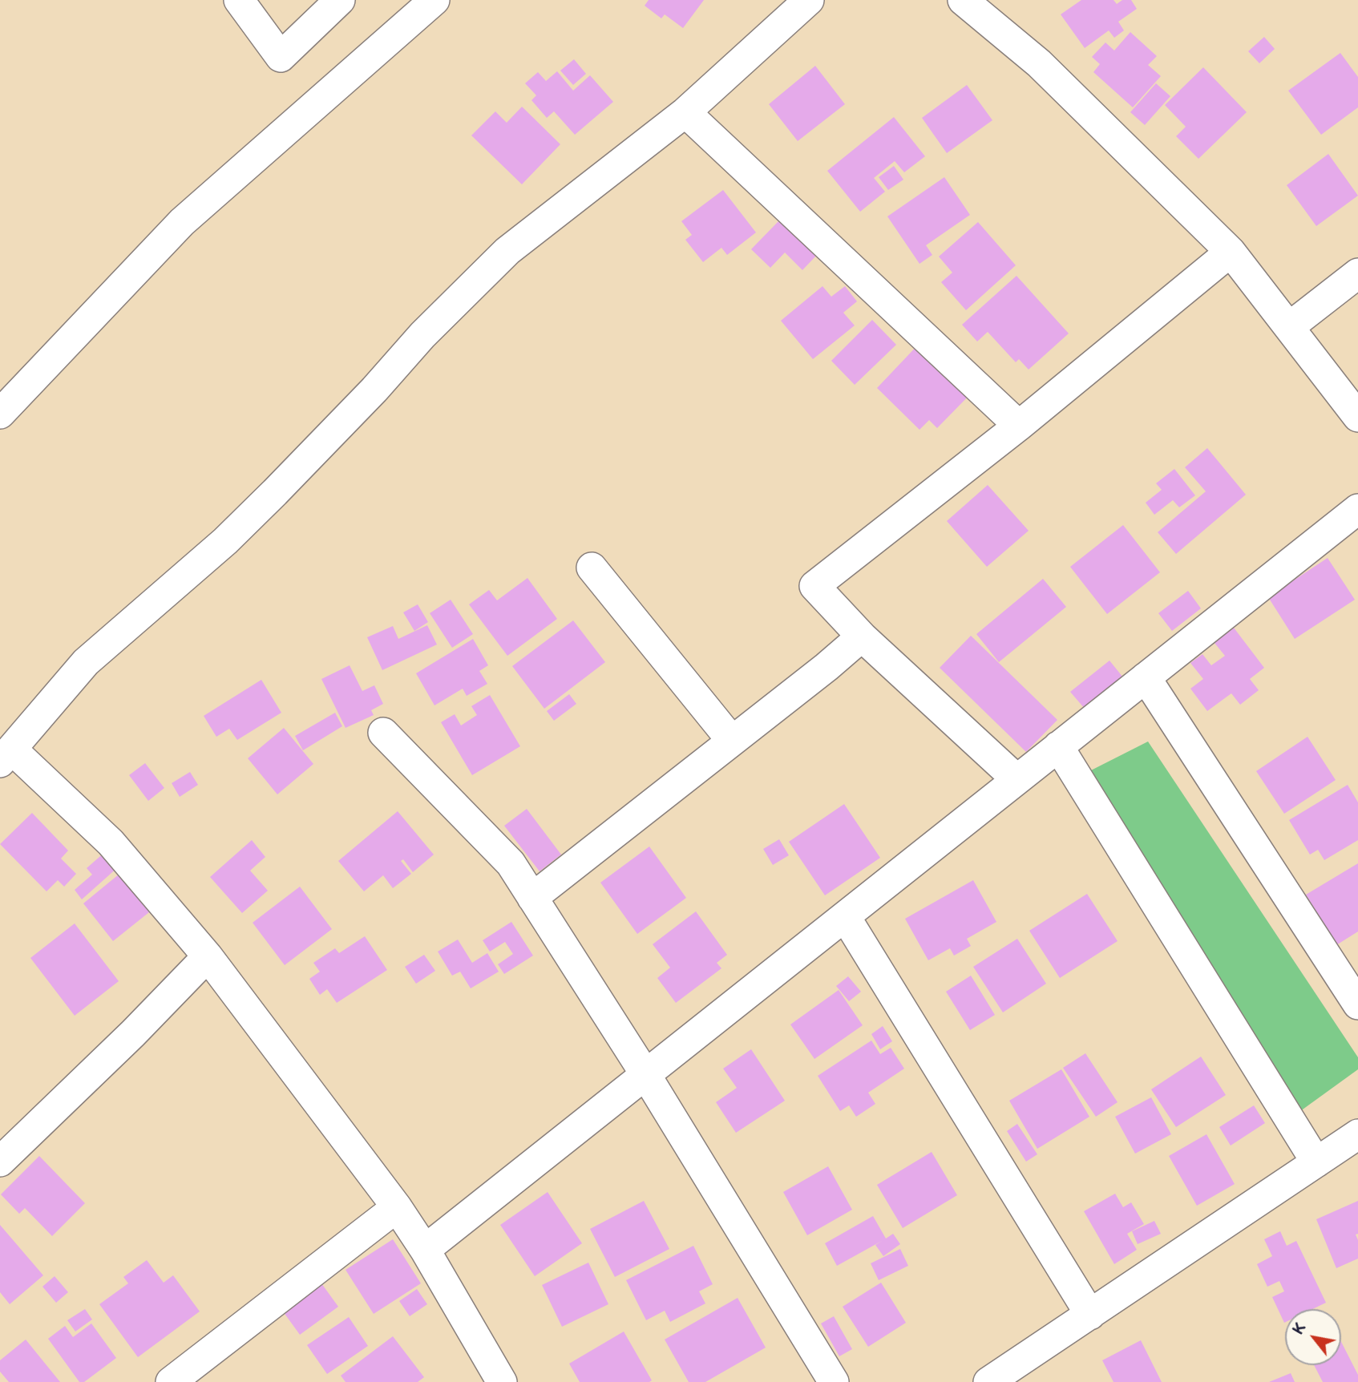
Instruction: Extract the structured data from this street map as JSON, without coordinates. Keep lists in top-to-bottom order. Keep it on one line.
{"north":"top left"}
